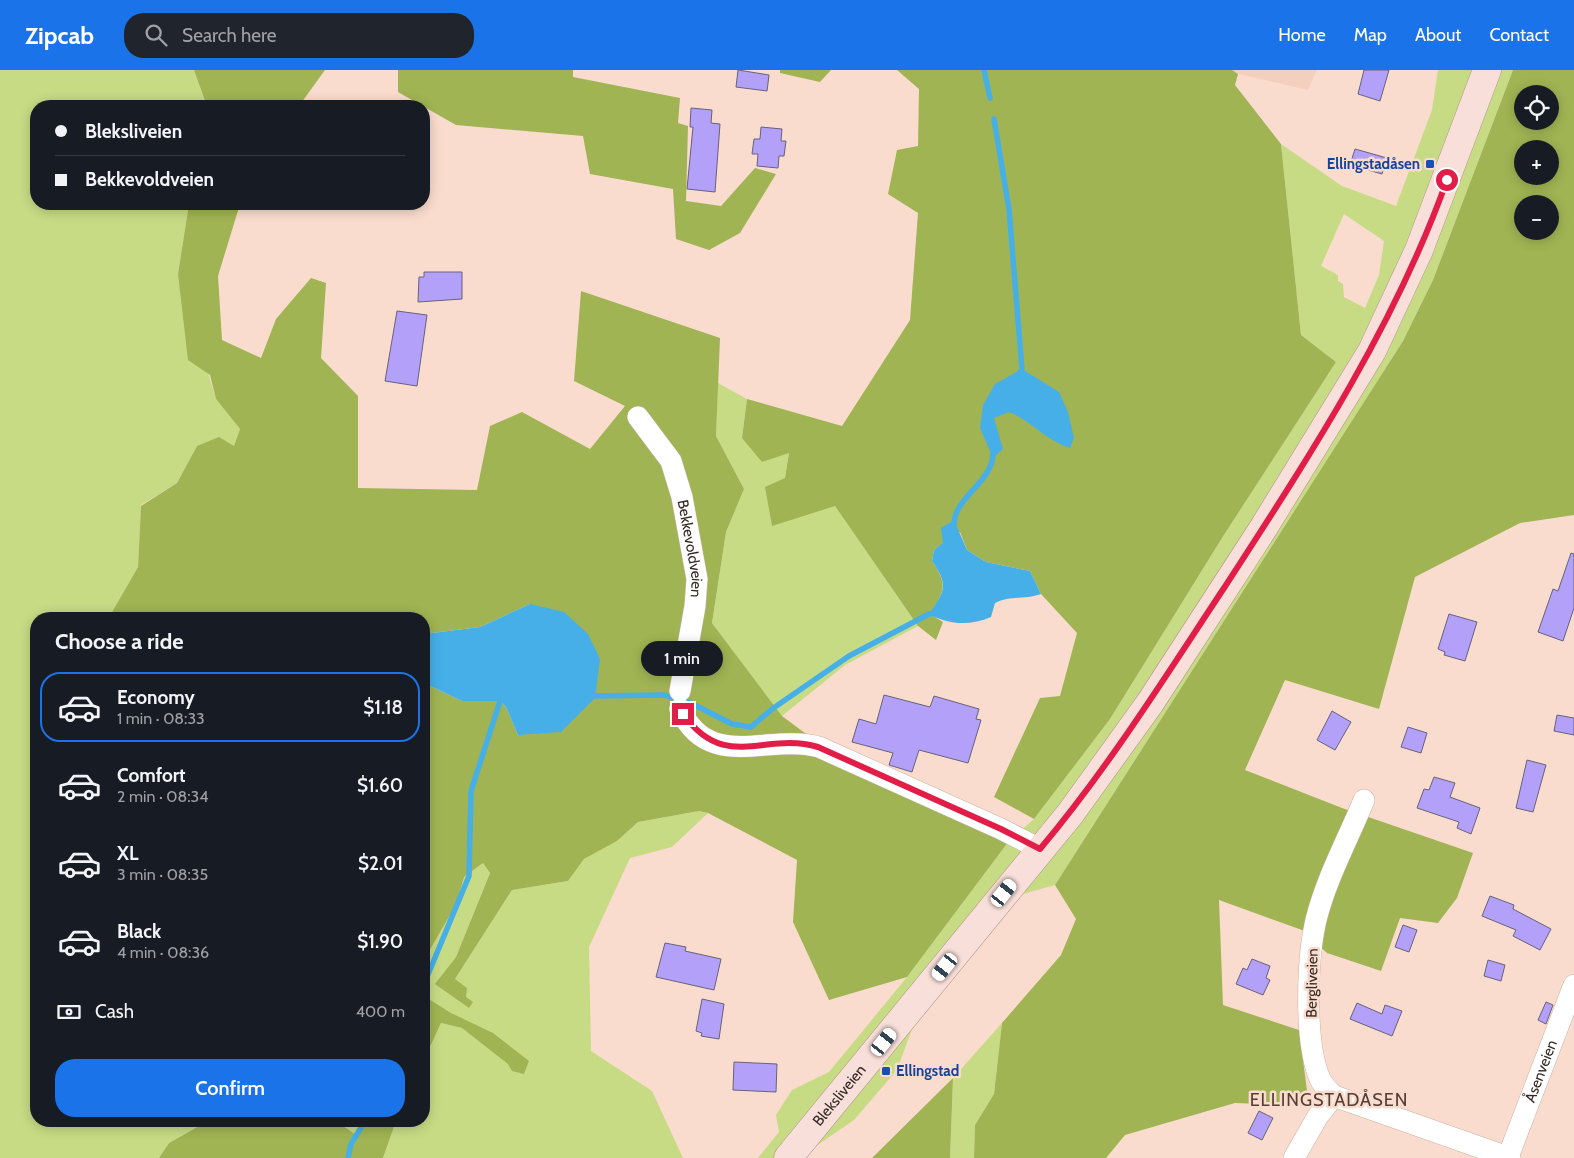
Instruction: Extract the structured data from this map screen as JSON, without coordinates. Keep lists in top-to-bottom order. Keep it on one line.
{"streets":{"main road":["Bleksliveien"],"street":["Bekkevoldveien","Bergliveien","Åsenveien"]},"crossings":[["Bekkevoldveien","Bleksliveien"]],"districts":["ELLINGSTADÅSEN"],"places":{"transit":["Ellingstadåsen","Ellingstad"]},"page":{"header":"Zipcab","search":"Search here","nav":["Home","Map","About","Contact"],"map_buttons":["+","−"],"banner":["Bleksliveien","Bekkevoldveien"],"heading":"Choose a ride","bubble":"1 min","list":[{"name":"Economy","note":"1 min · 08:33","value":"$1.18"},{"name":"Comfort","note":"2 min · 08:34","value":"$1.60"},{"name":"XL","note":"3 min · 08:35","value":"$2.01"},{"name":"Black","note":"4 min · 08:36","value":"$1.90"}],"pay":["Cash","400 m"],"buttons":"Confirm"}}
